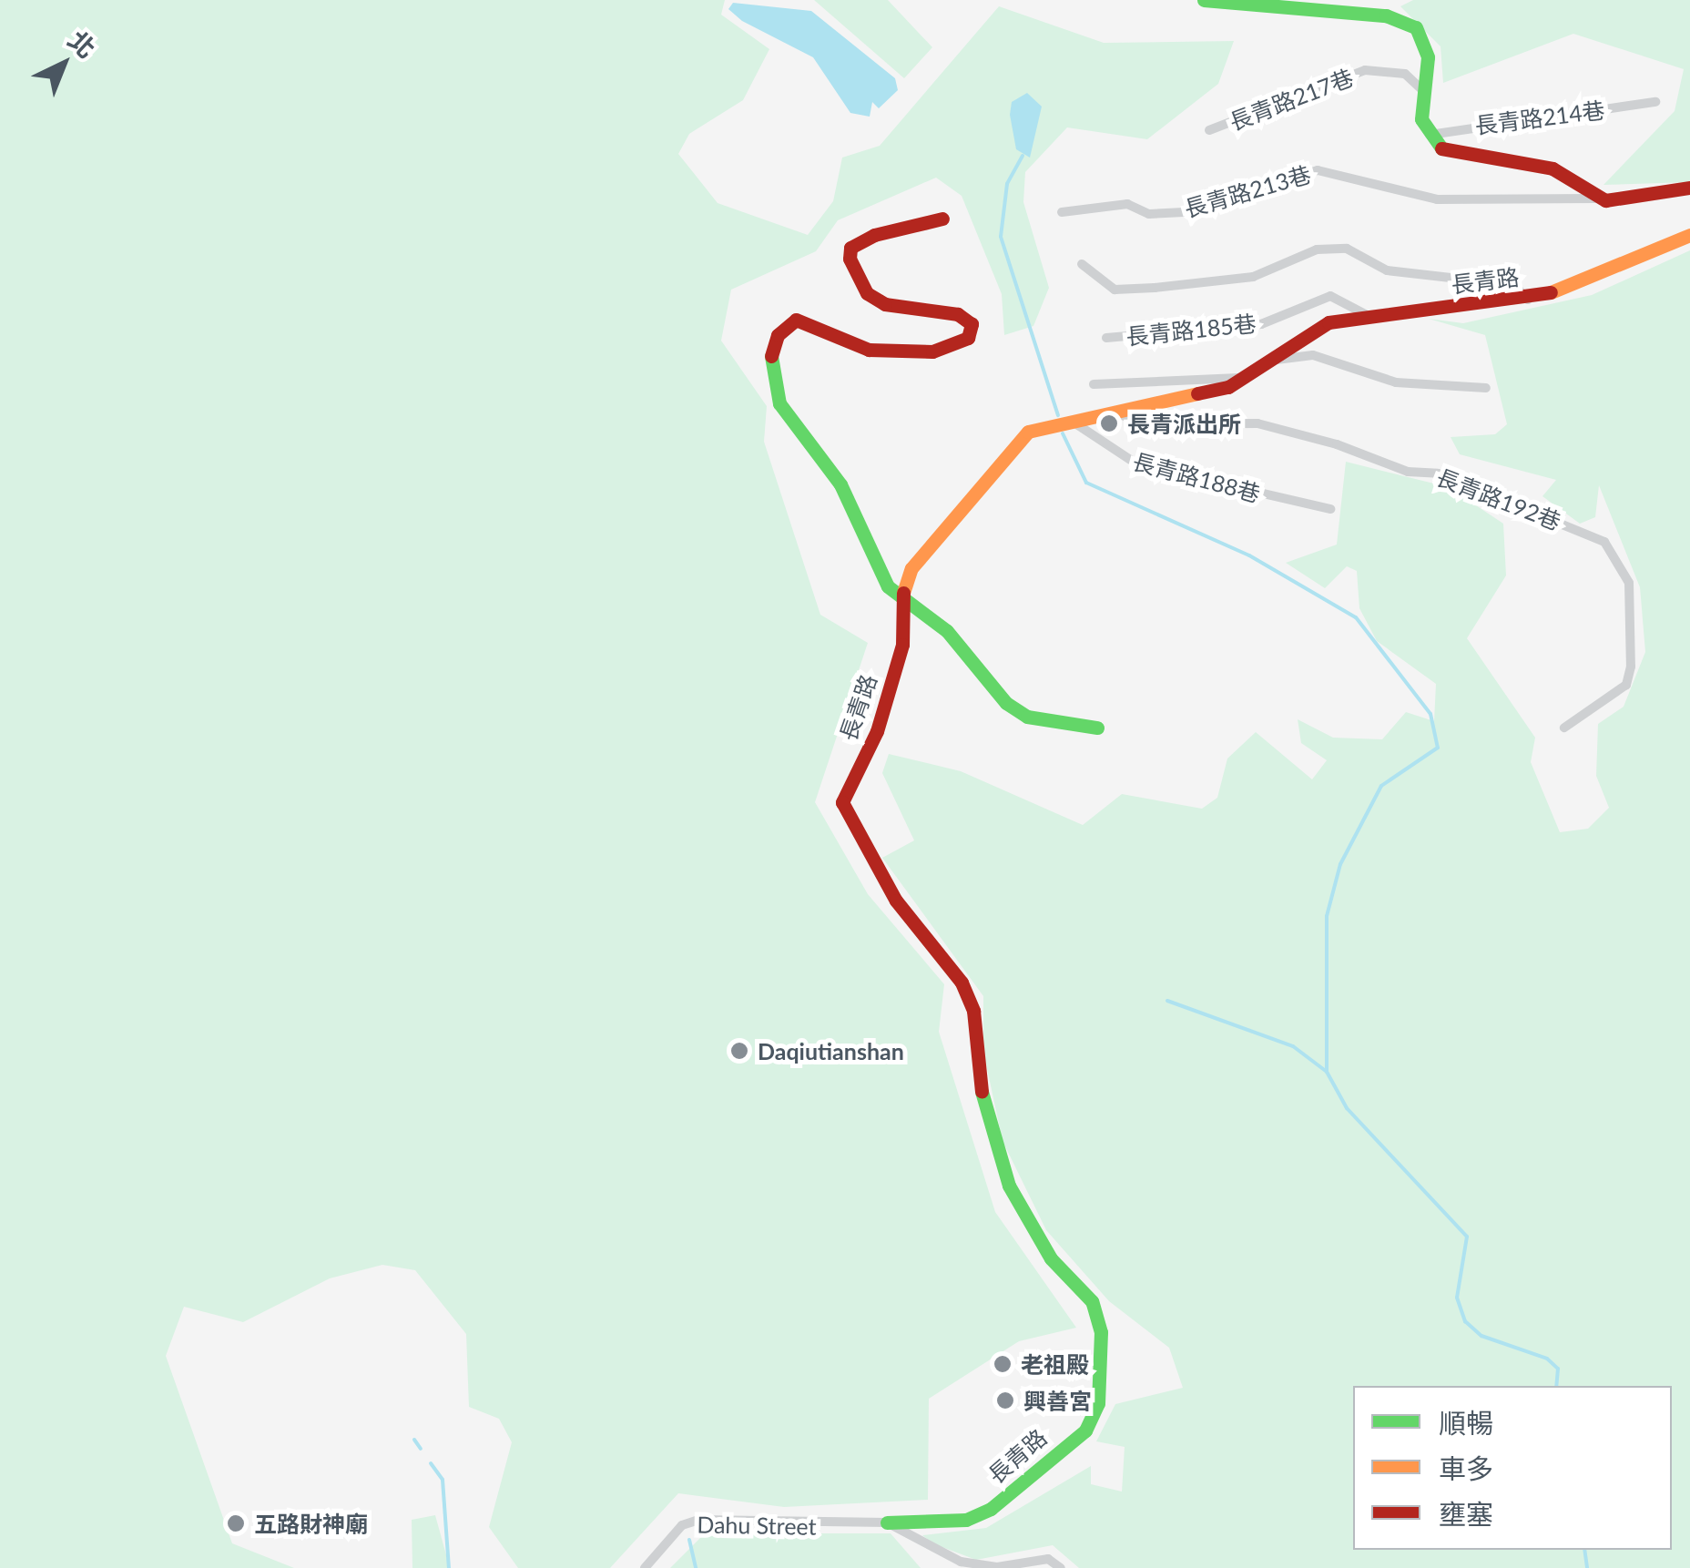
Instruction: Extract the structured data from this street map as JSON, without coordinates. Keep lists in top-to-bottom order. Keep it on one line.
{"streets":{"street":["長青路217巷","長青路214巷","長青路213巷","長青路","長青路185巷","長青路188巷","長青路192巷","Dahu Street"]},"crossings":[["長青路","長青路185巷"],["長青路","長青路188巷"],["長青路","長青路192巷"],["長青路","Dahu Street"]],"places":["長青派出所","Daqiutianshan","老祖殿","興善宮","五路財神廟"],"legend":["順暢","車多","壅塞"],"north":"top right"}
